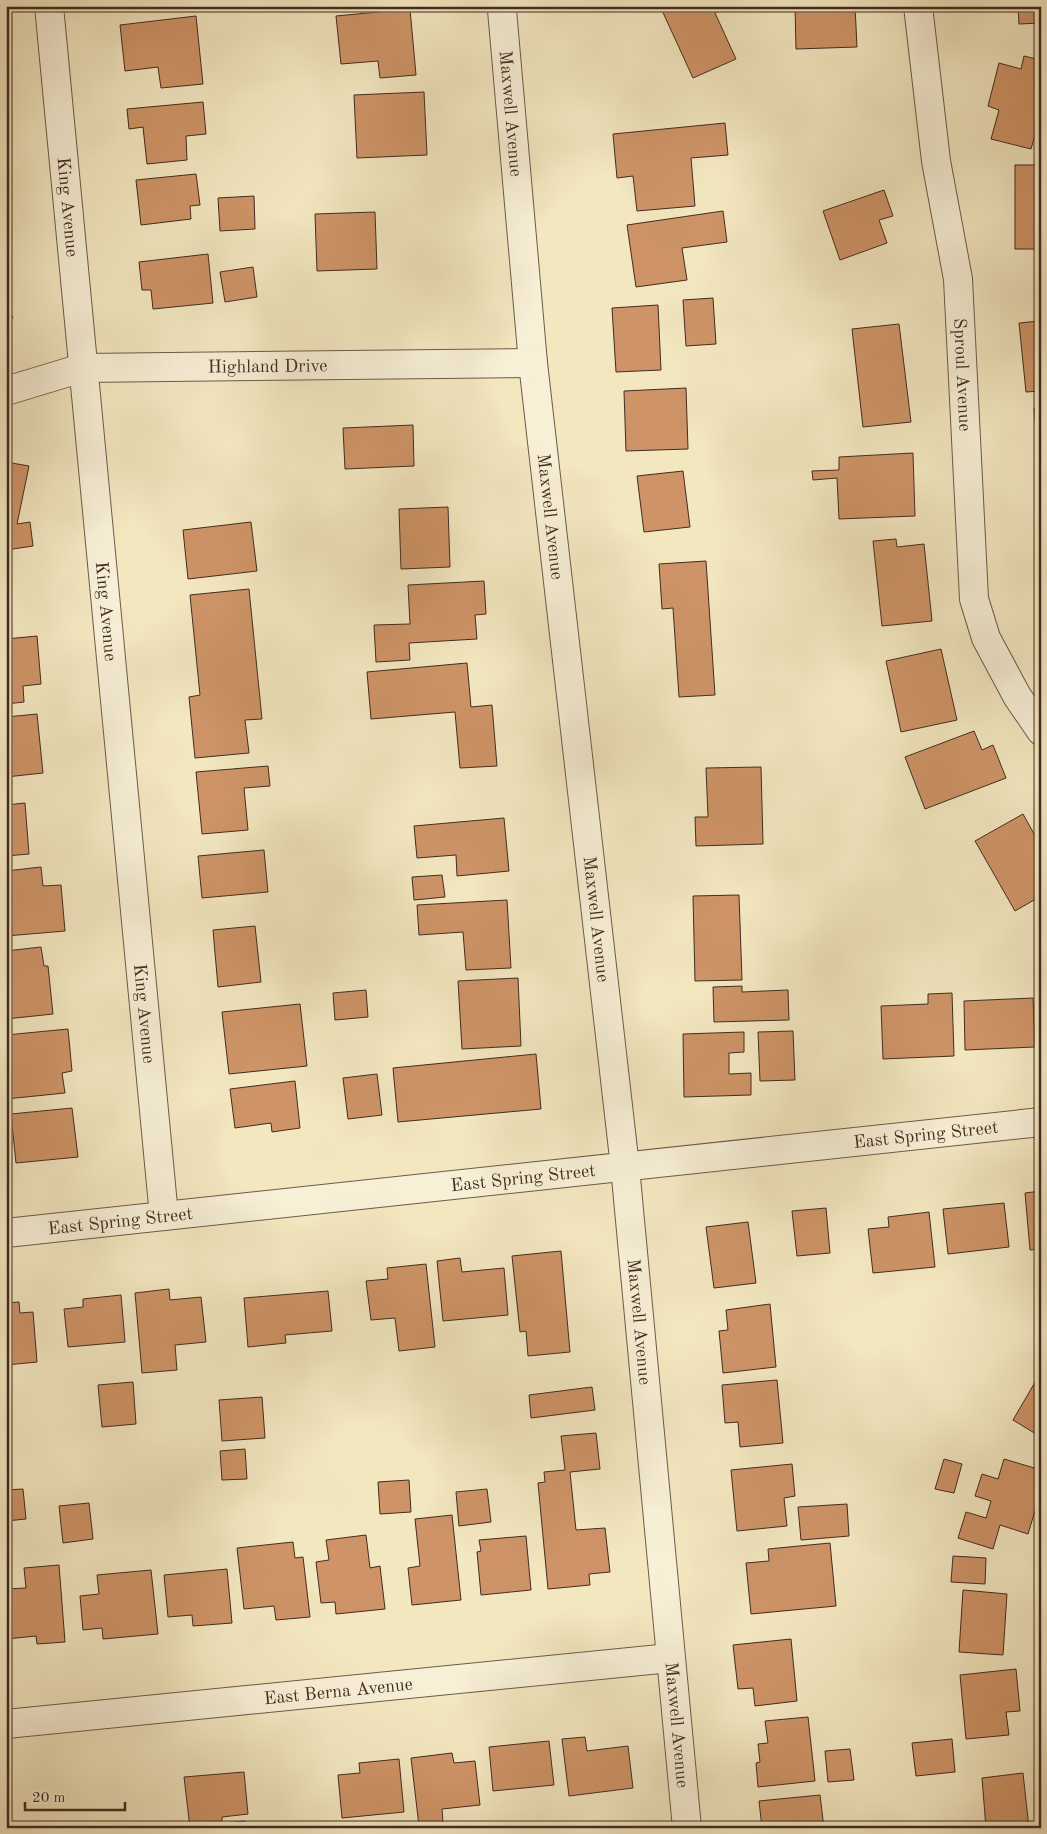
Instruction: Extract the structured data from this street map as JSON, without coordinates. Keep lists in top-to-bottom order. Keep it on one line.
{"streets":{"street":["Maxwell Avenue","King Avenue","Highland Drive","Sproul Avenue","East Spring Street","East Berna Avenue"]},"crossings":[["Maxwell Avenue","Highland Drive"],["Maxwell Avenue","East Spring Street"],["Maxwell Avenue","East Berna Avenue"],["King Avenue","Highland Drive"],["King Avenue","East Spring Street"]],"scale_bar":"20 m"}
